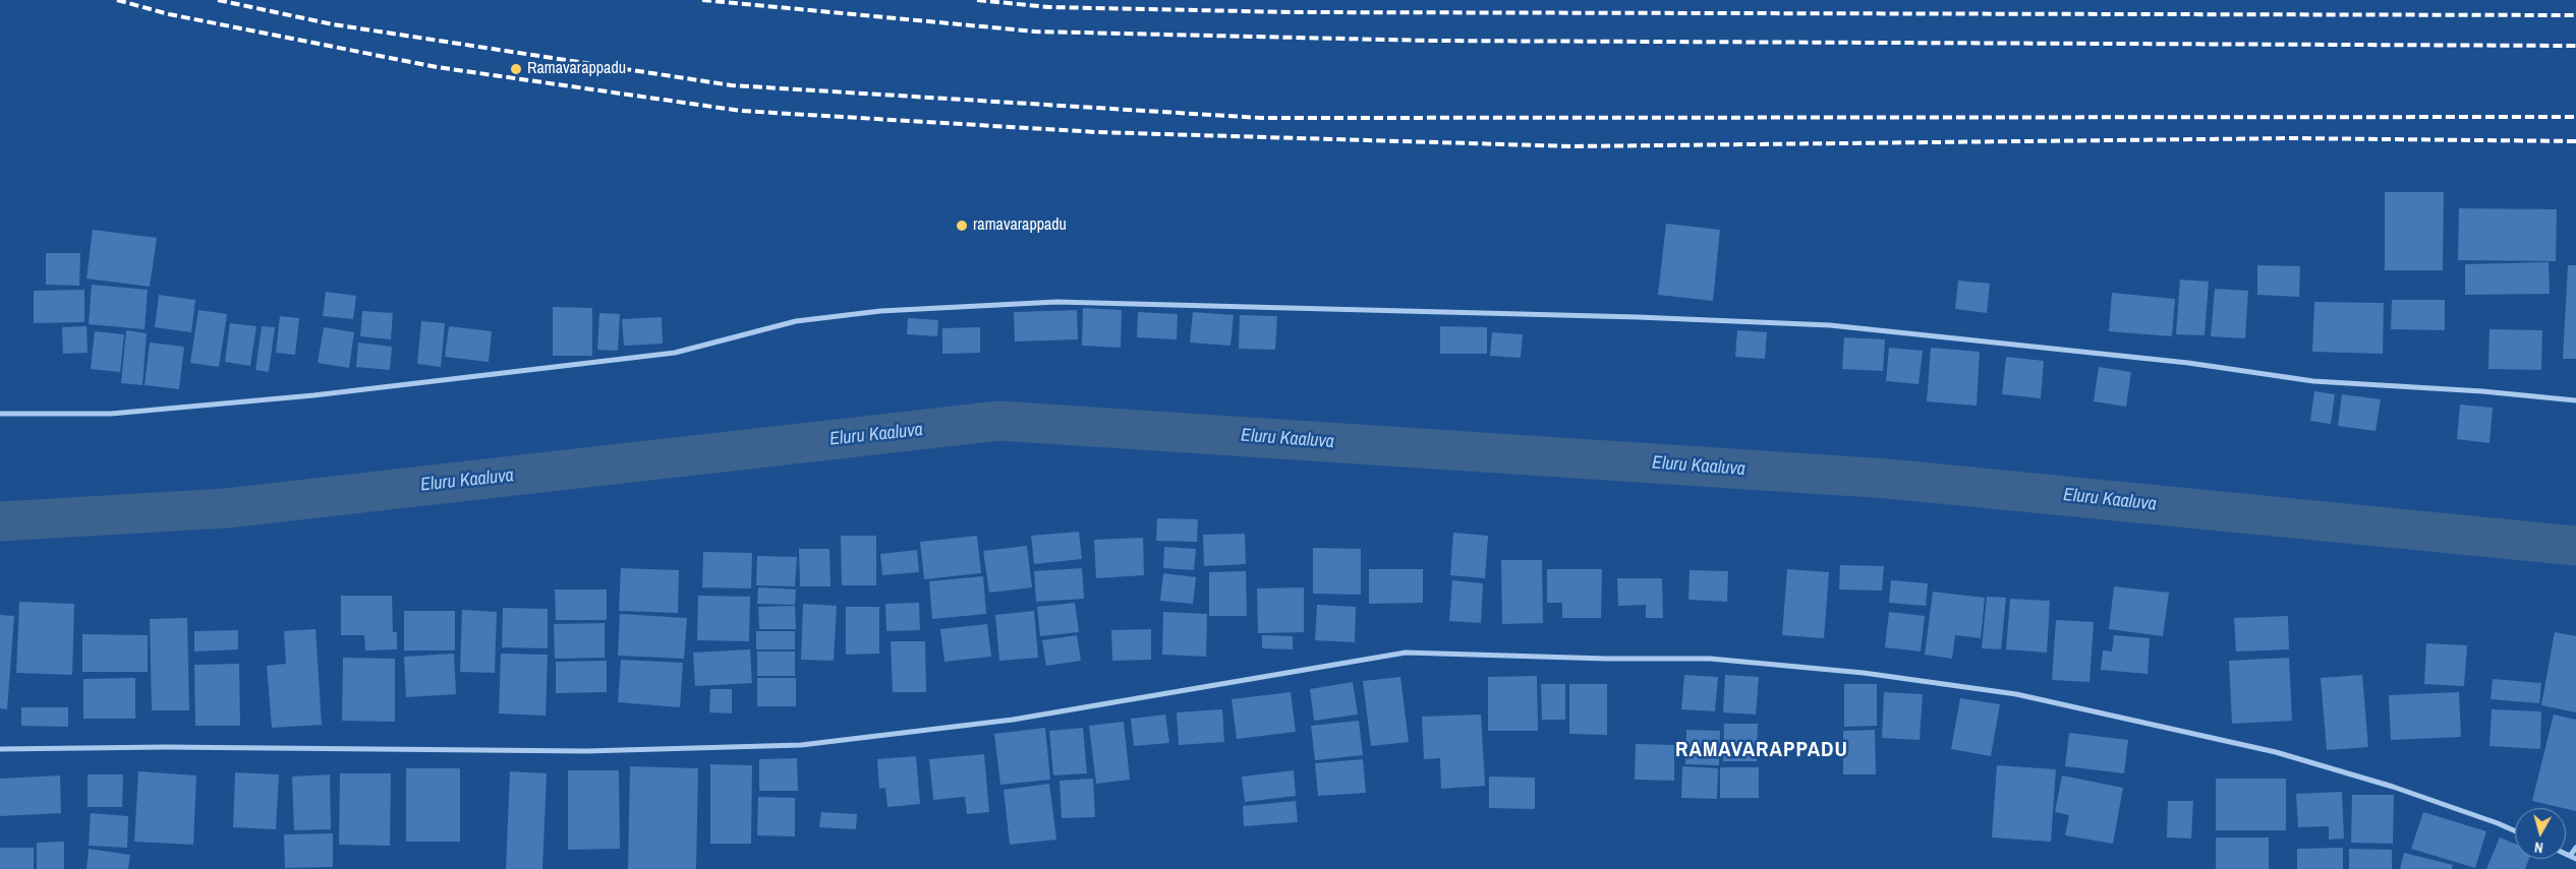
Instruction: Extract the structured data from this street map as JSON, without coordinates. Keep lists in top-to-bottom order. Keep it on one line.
{"districts":["RAMAVARAPPADU"],"water":["Eluru Kaaluva"],"places":["Ramavarappadu","ramavarappadu"],"north":"bottom"}
